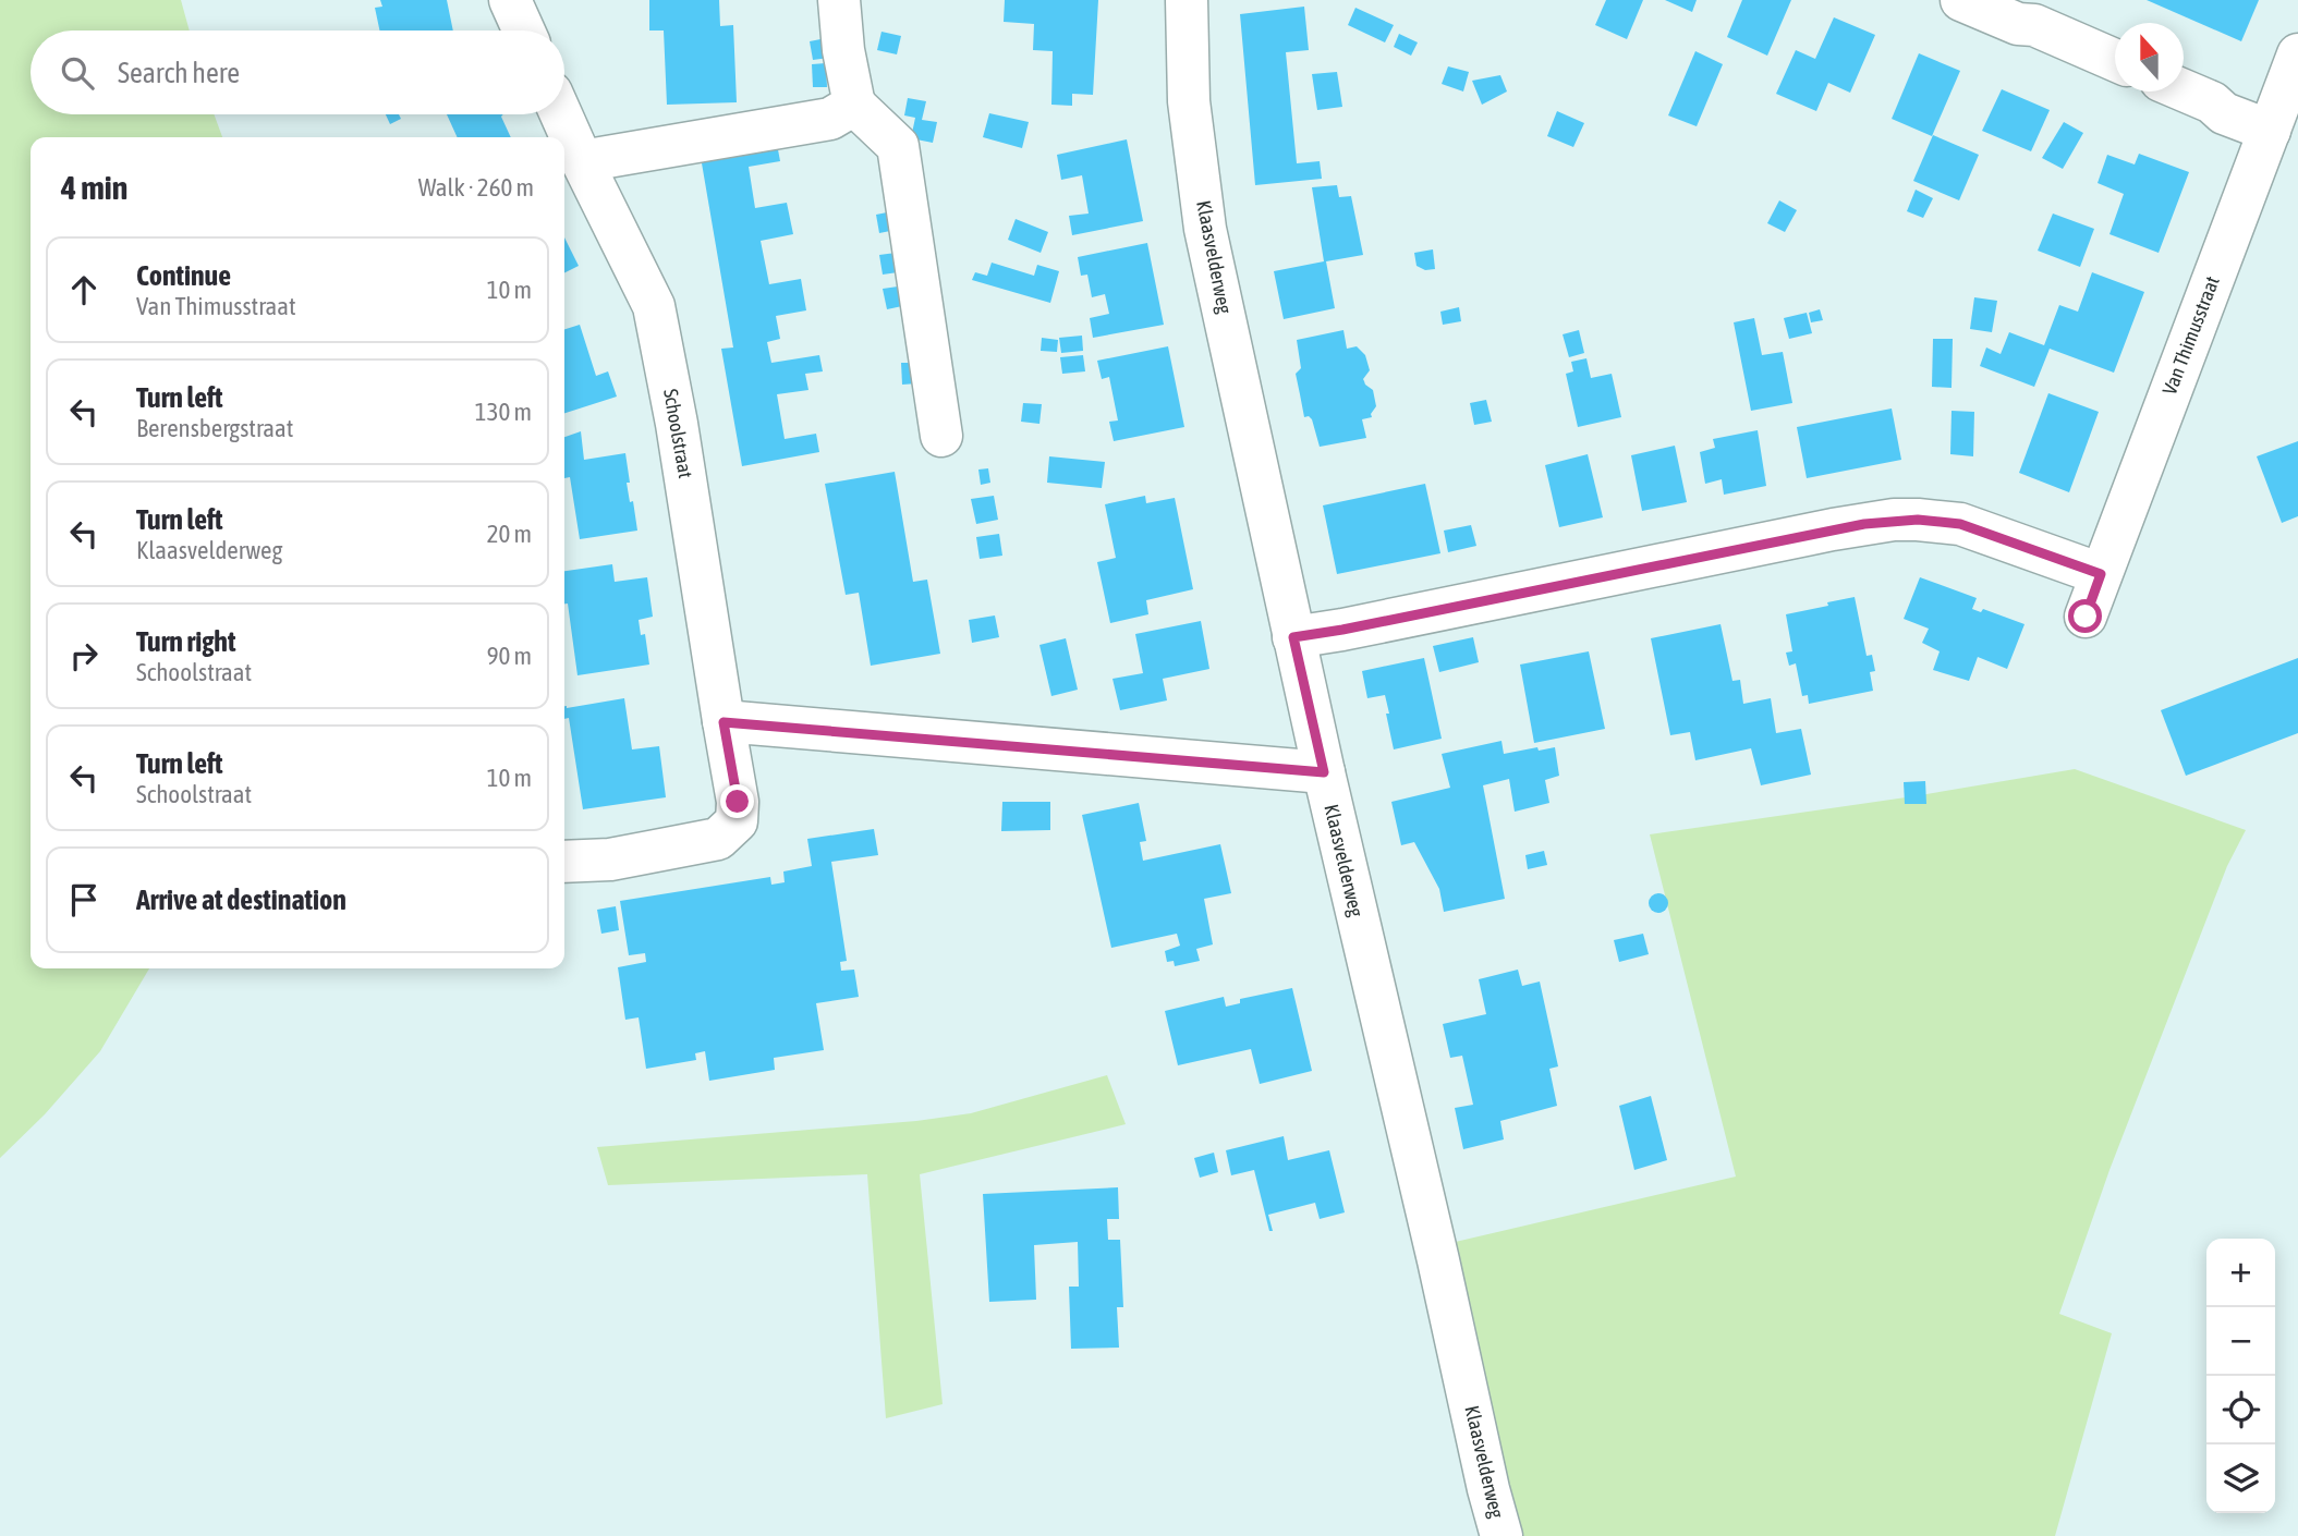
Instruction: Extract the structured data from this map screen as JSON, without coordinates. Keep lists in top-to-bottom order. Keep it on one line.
{"streets":{"street":["Klaasvelderweg","Van Thimusstraat","Schoolstraat"]},"north":"top","page":{"search":"Search here","heading":["4 min","Walk · 260 m"],"list":[["Continue","Van Thimusstraat","10 m"],["Turn left","Berensbergstraat","130 m"],["Turn left","Klaasvelderweg","20 m"],["Turn right","Schoolstraat","90 m"],["Turn left","Schoolstraat","10 m"],"Arrive at destination"],"map_buttons":["+","−"]}}
